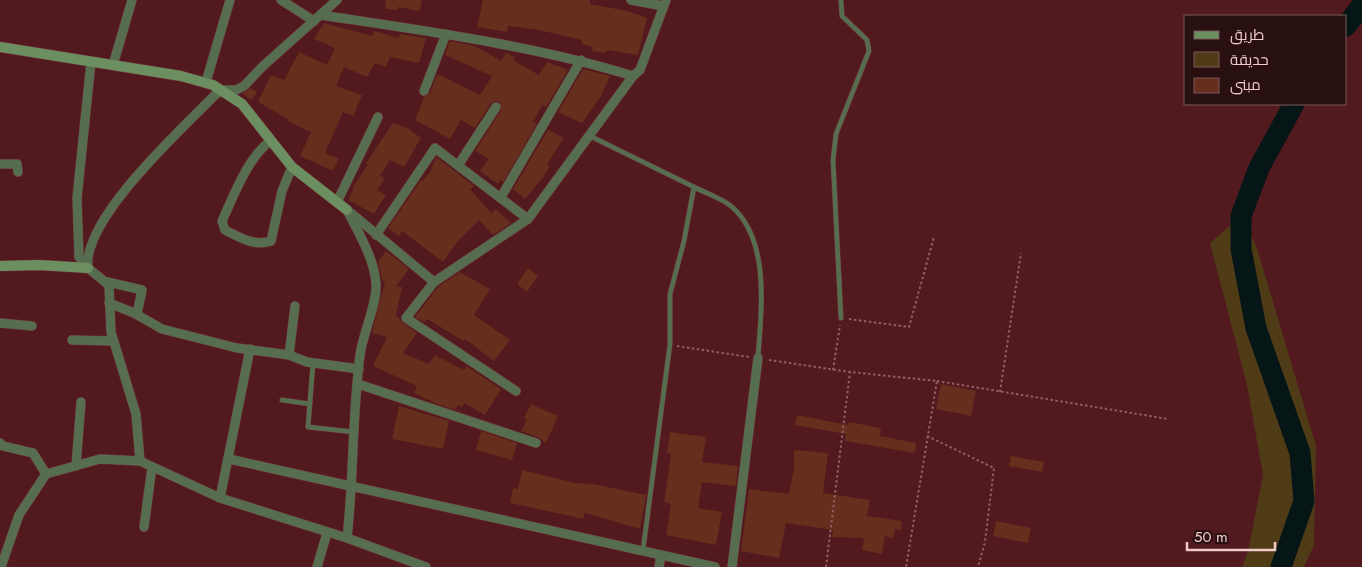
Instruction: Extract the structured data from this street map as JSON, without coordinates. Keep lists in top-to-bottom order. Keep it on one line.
{"legend":["طريق","حديقة","مبنى"],"scale_bar":"50 m"}
